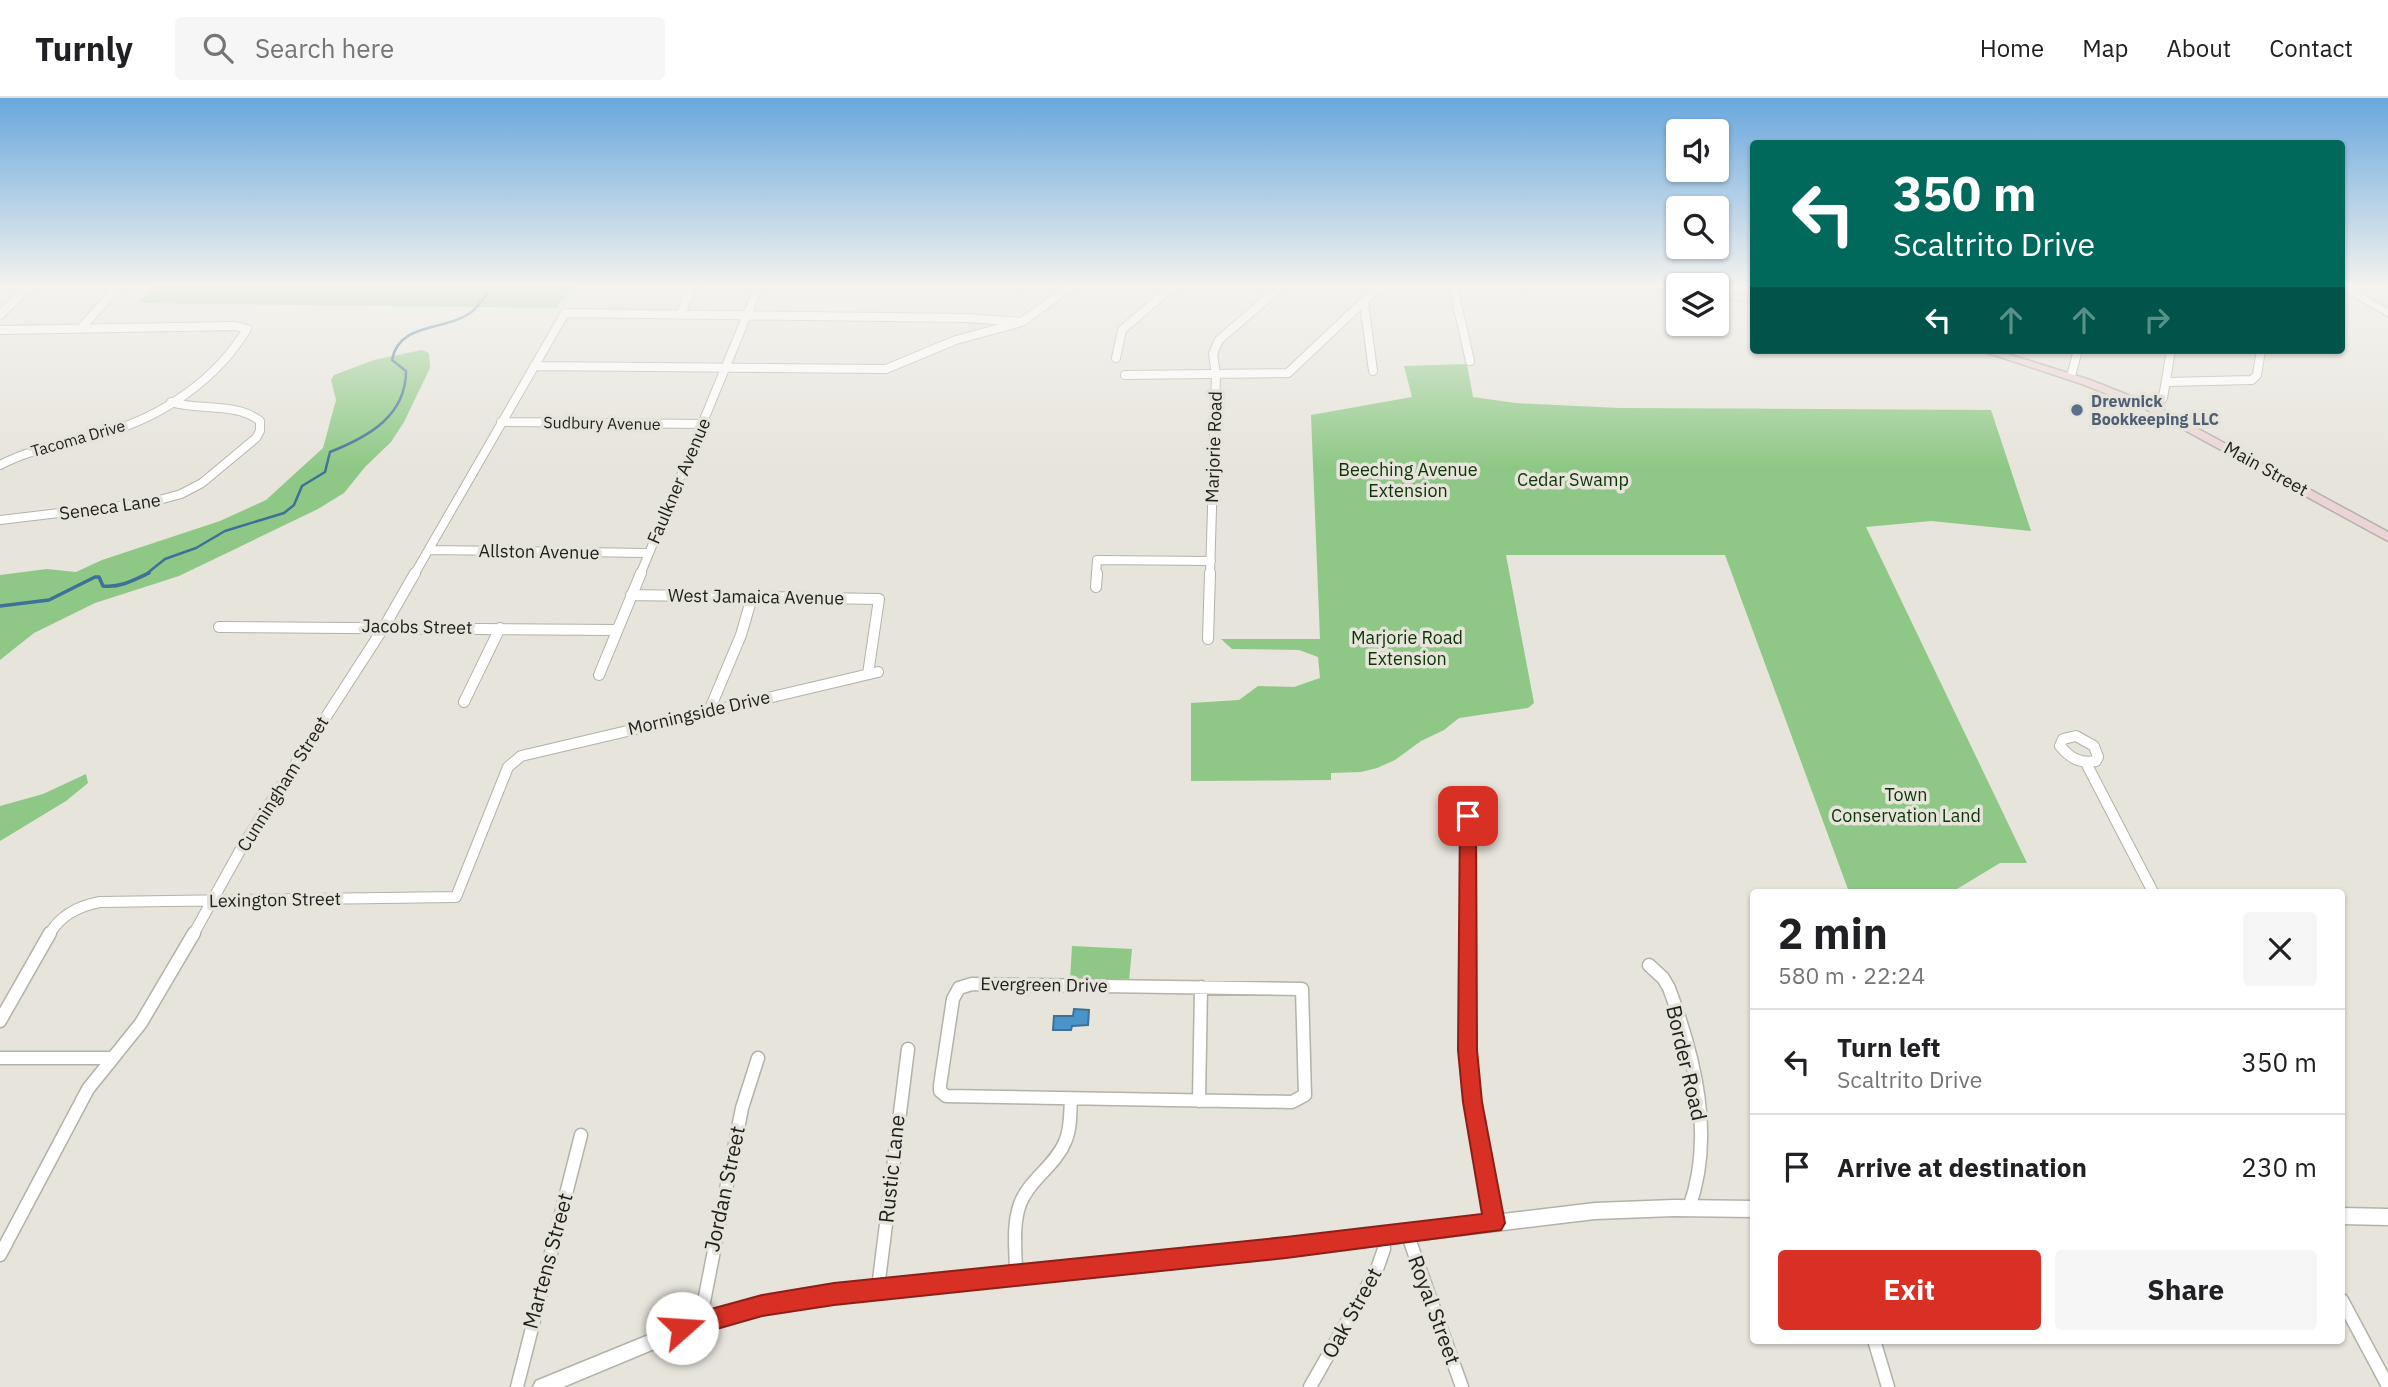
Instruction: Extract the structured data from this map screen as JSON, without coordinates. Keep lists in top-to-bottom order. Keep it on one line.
{"streets":{"main road":["Main Street"],"street":["Sudbury Avenue","Tacoma Drive","Marjorie Road","Faulkner Avenue","Seneca Lane","Allston Avenue","West Jamaica Avenue","Jacobs Street","Morningside Drive","Cunningham Street","Lexington Street","Evergreen Drive","Border Road","Rustic Lane","Jordan Street","Martens Street","Royal Street","Oak Street"]},"crossings":[["Sudbury Avenue","Faulkner Avenue"],["Sudbury Avenue","Cunningham Street"],["Tacoma Drive","Seneca Lane"],["Faulkner Avenue","Allston Avenue"],["Faulkner Avenue","West Jamaica Avenue"],["Faulkner Avenue","Jacobs Street"],["Allston Avenue","Cunningham Street"],["West Jamaica Avenue","Morningside Drive"],["Jacobs Street","Cunningham Street"],["Morningside Drive","Lexington Street"],["Cunningham Street","Lexington Street"]],"parks":["Beeching Avenue Extension","Cedar Swamp","Marjorie Road Extension","Town Conservation Land"],"places":["Drewnick Bookkeeping LLC"],"page":{"header":"Turnly","search":"Search here","nav":["Home","Map","About","Contact"],"turn":["350 m","Scaltrito Drive"],"heading":["2 min","580 m · 22:24"],"list":[{"name":"Turn left","note":"Scaltrito Drive","value":"350 m"},{"name":"Arrive at destination","value":"230 m"}],"buttons":["Exit","Share"]}}
